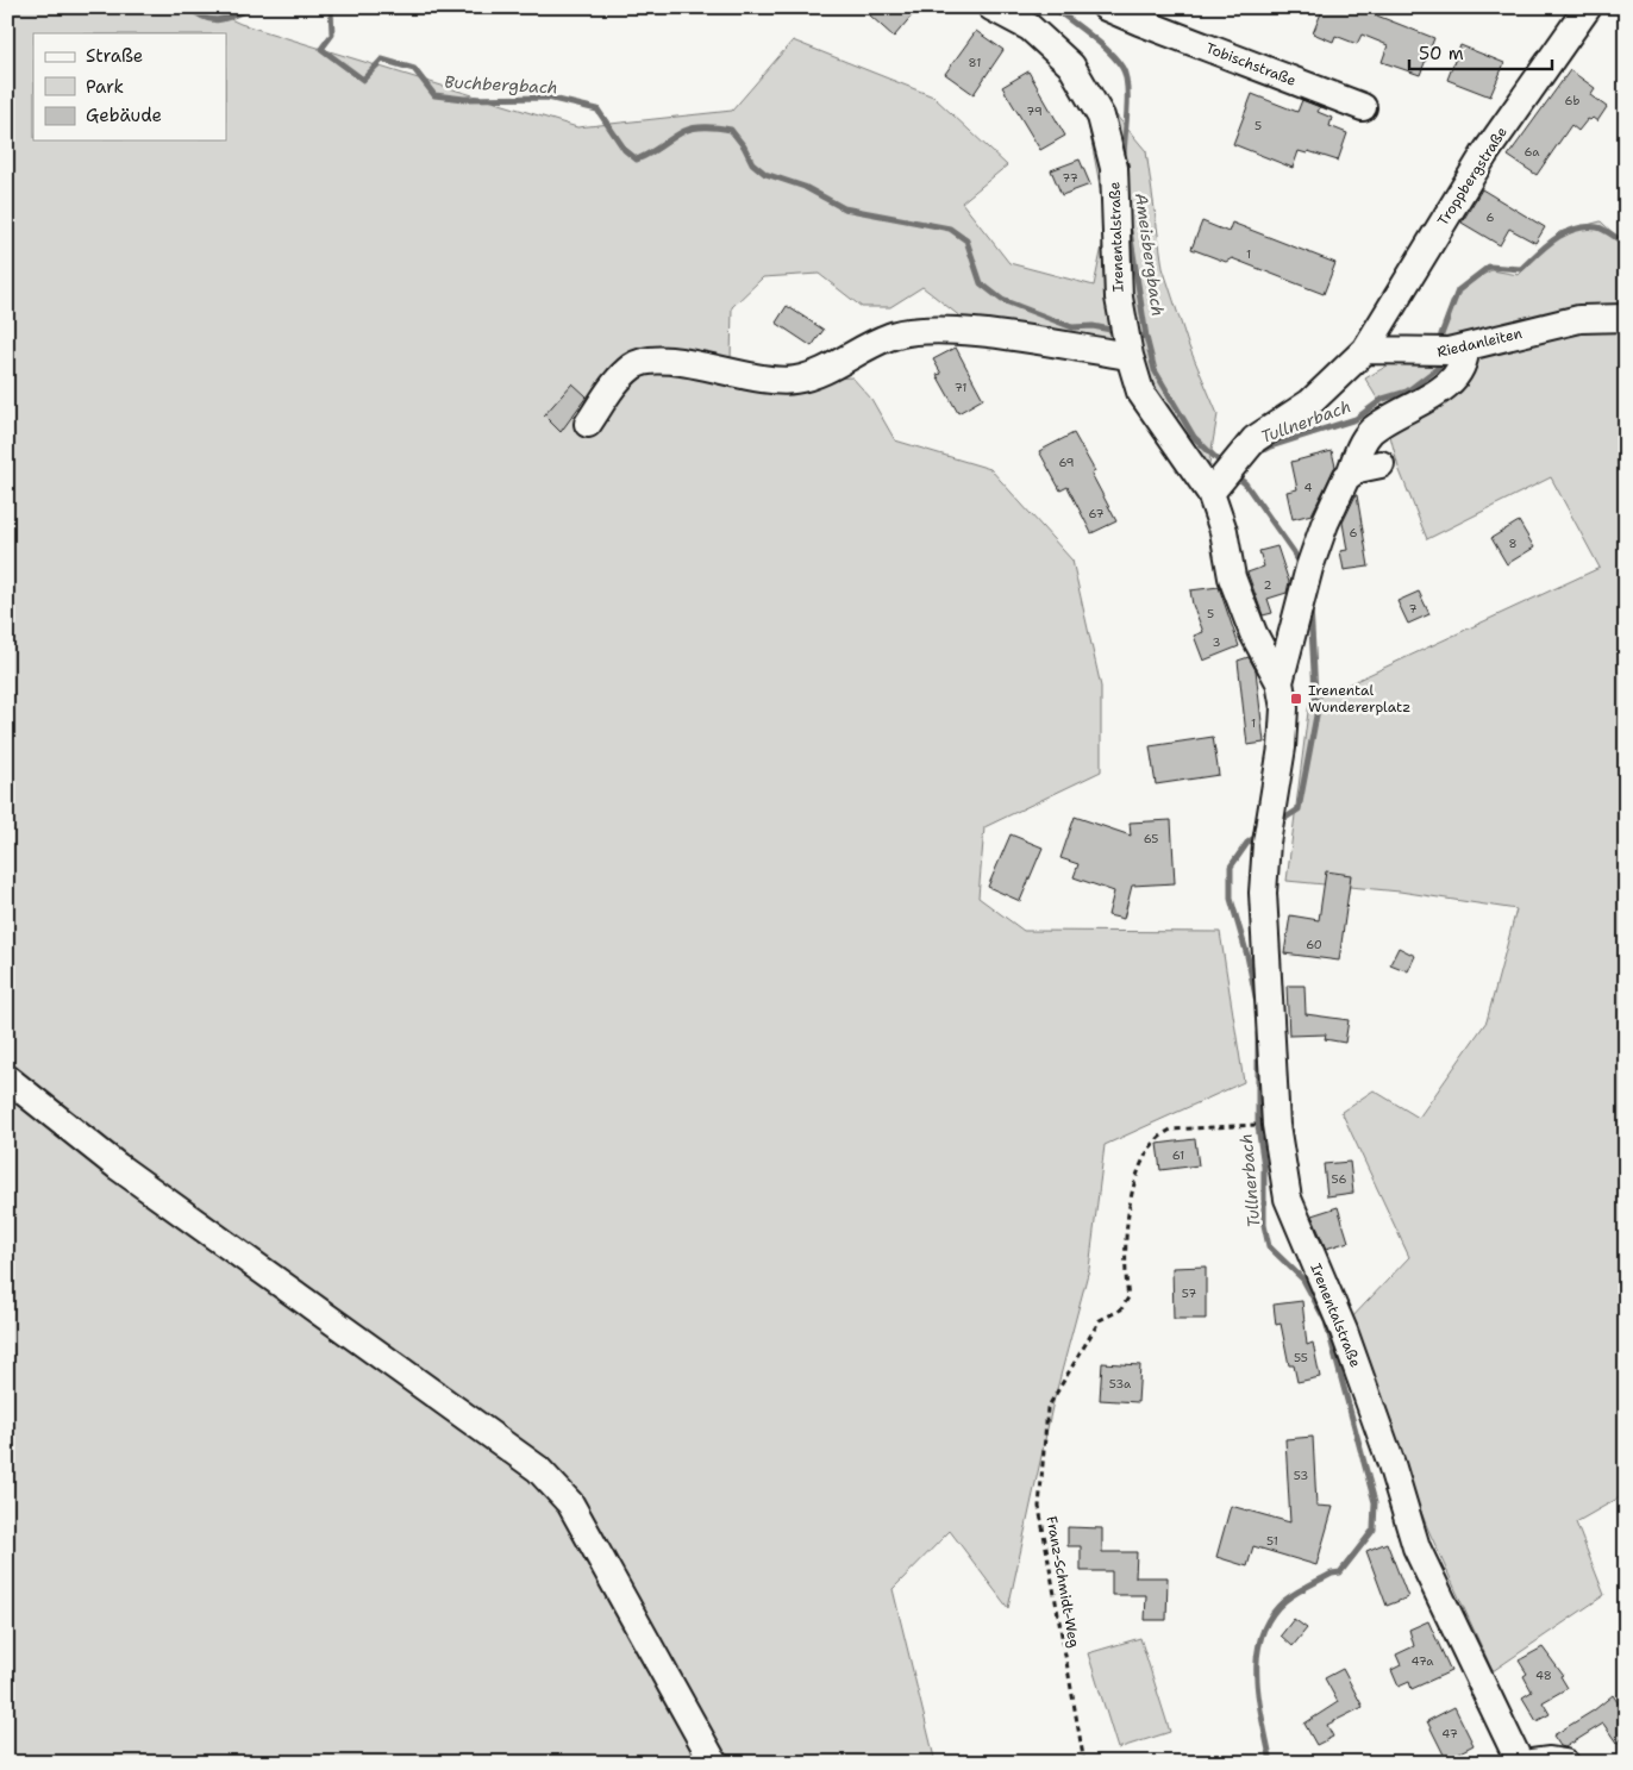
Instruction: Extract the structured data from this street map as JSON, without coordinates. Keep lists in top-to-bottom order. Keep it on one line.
{"streets":{"street":["Tobischstraße","Troppbergstraße","Irenentalstraße","Riedanleiten"],"path":["Franz-Schmidt-Weg"]},"crossings":[["Troppbergstraße","Riedanleiten"]],"water":["Buchbergbach","Ameisbergbach","Tullnerbach"],"places":{"transit":["Irenental Wundererplatz"]},"house_numbers":["81","6b","79","5","6a","77","6","1","71","69","4","67","6","8","2","7","5","3","1","65","60","61","56","57","55","53a","53","51","47a","48","47"],"legend":["Straße","Park","Gebäude"],"scale_bar":"50 m"}
